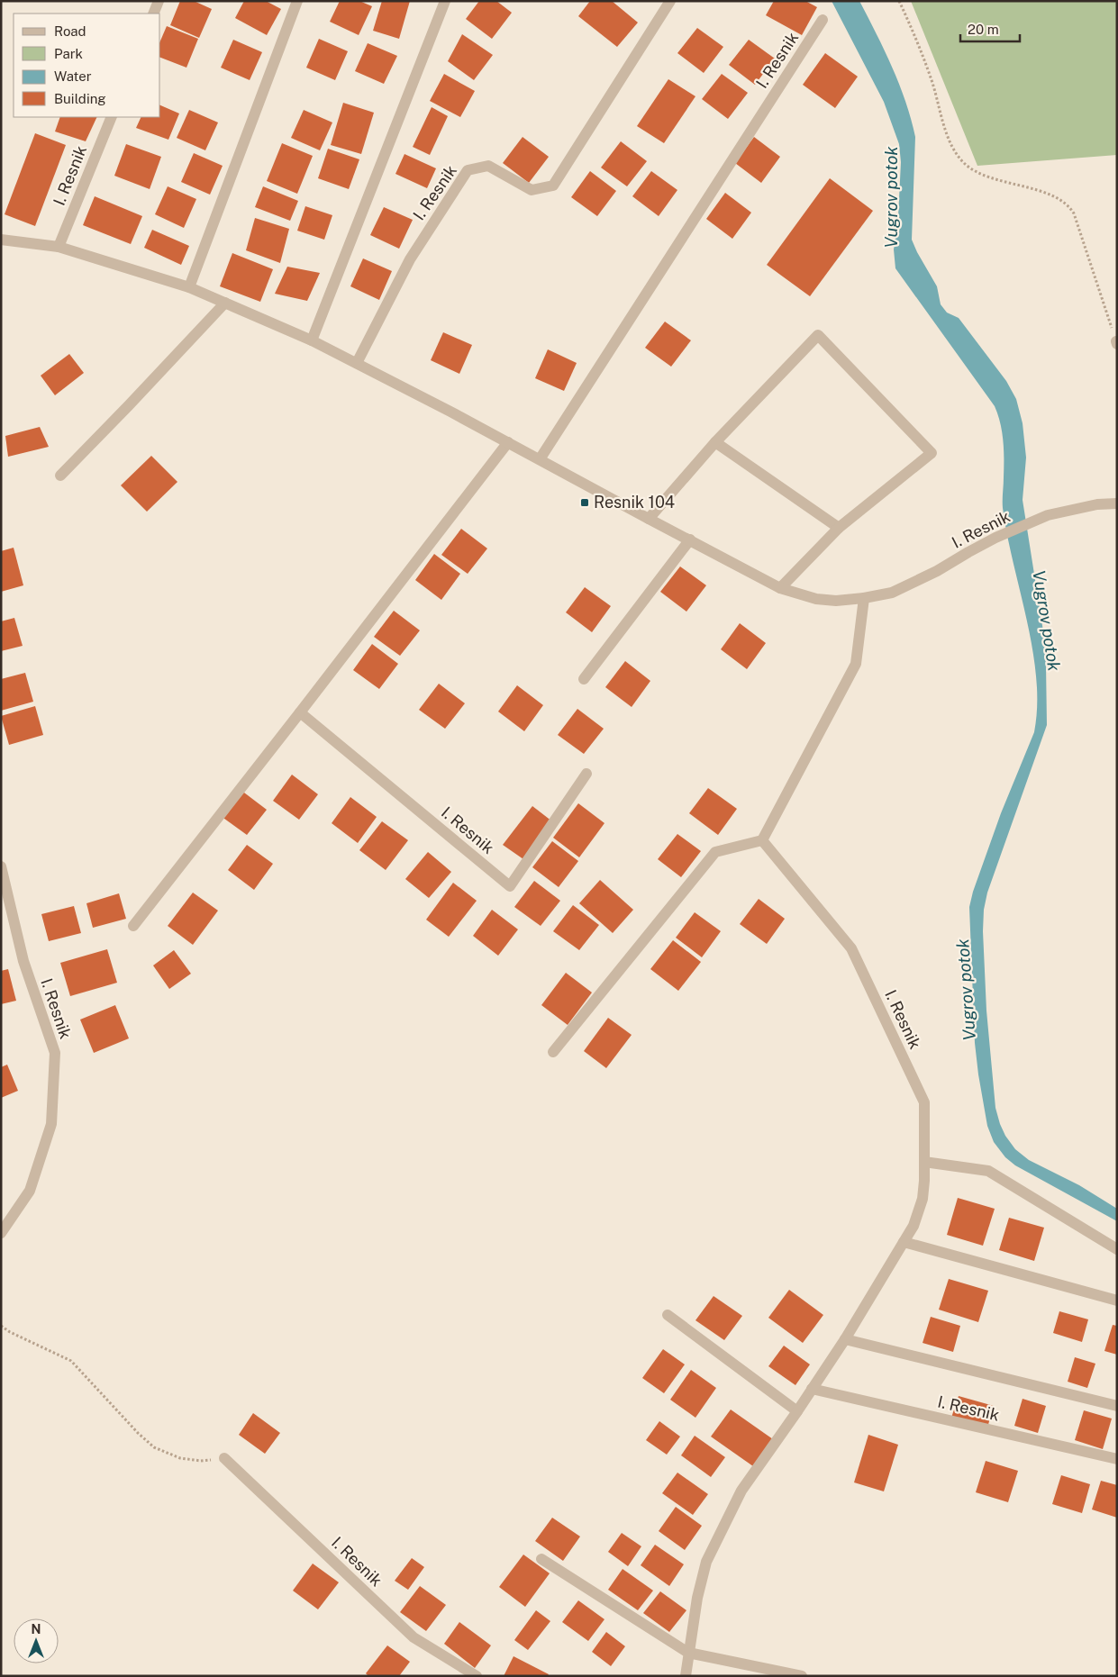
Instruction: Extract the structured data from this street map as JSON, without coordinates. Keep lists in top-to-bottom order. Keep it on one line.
{"streets":{"street":["I. Resnik"]},"water":["Vugrov potok"],"places":{"transit":["Resnik 104"]},"legend":["Road","Park","Water","Building"],"scale_bar":"20 m","north":"top"}
